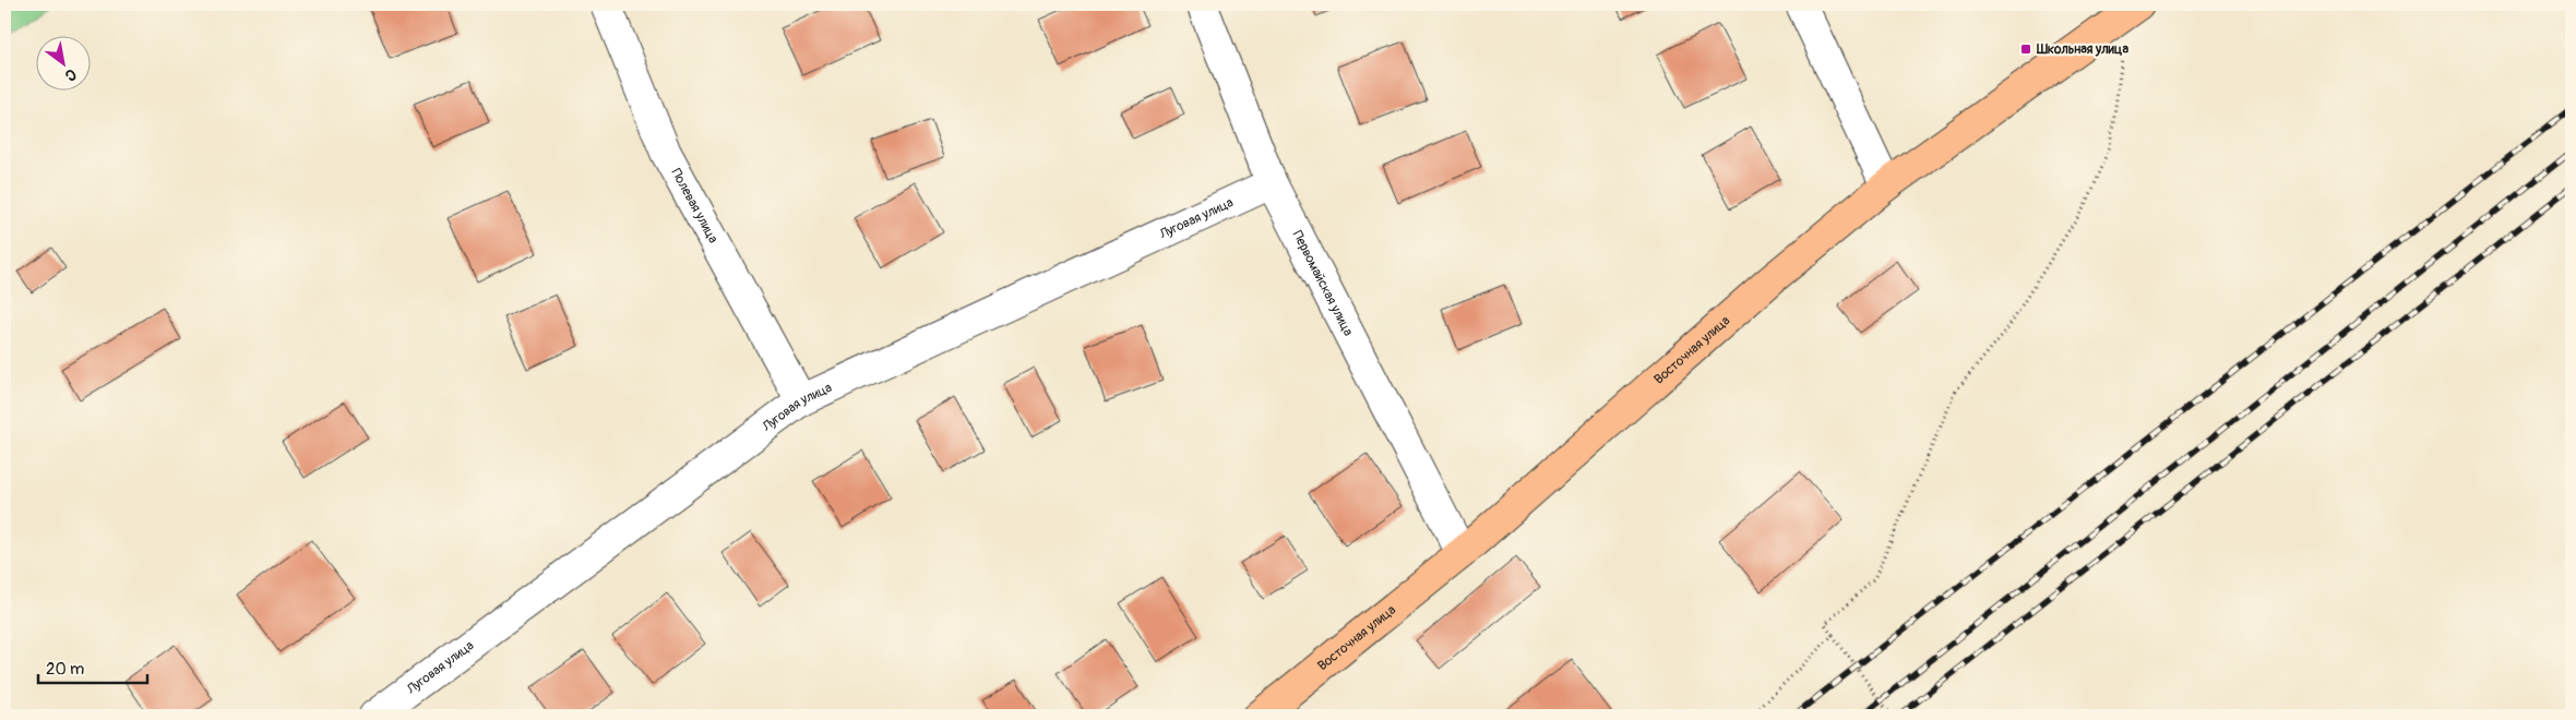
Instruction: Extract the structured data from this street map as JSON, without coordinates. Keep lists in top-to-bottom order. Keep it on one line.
{"streets":{"main road":["Восточная улица"],"street":["Полевая улица","Луговая улица","Первомайская улица"]},"crossings":[["Полевая улица","Луговая улица"],["Луговая улица","Первомайская улица"],["Первомайская улица","Восточная улица"]],"places":{"transit":["Школьная улица"]},"scale_bar":"20 m","north":"bottom right"}
